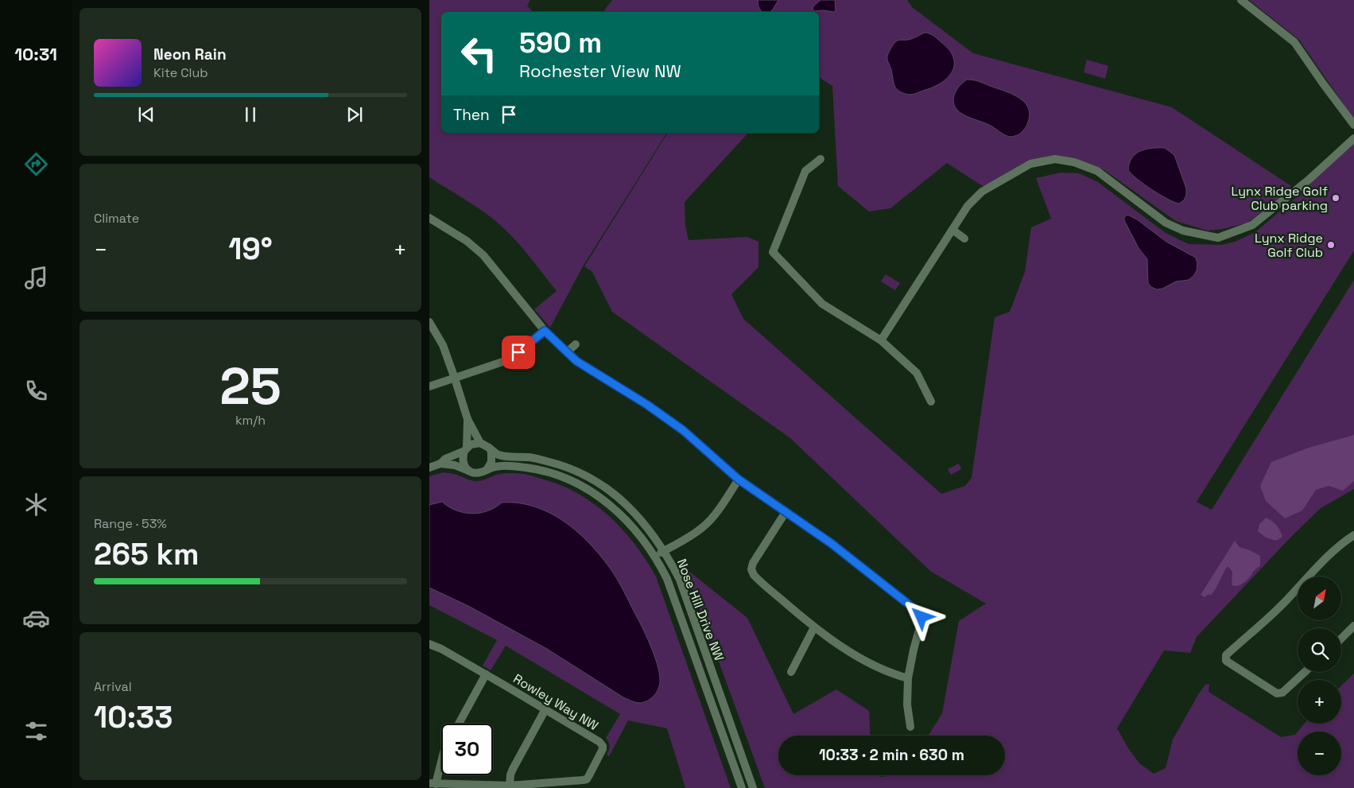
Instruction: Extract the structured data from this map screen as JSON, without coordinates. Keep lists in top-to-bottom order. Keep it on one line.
{"streets":{"street":["Nose Hill Drive NW","Rowley Way NW"]},"places":["Lynx Ridge Golf Club parking","Lynx Ridge Golf Club"],"north":"top right","page":{"tabs":"10:31","turn":["590 m","Rochester View NW"],"song":["Neon Rain","Kite Club"],"then":"Then","tile":["Climate",["25","km/h"],["Range · 53%","265 km"],["Arrival","10:33"]],"heat":["−","19°","+"],"map_buttons":["+","−"],"limit":"30","trip":"10:33 · 2 min · 630 m"}}
